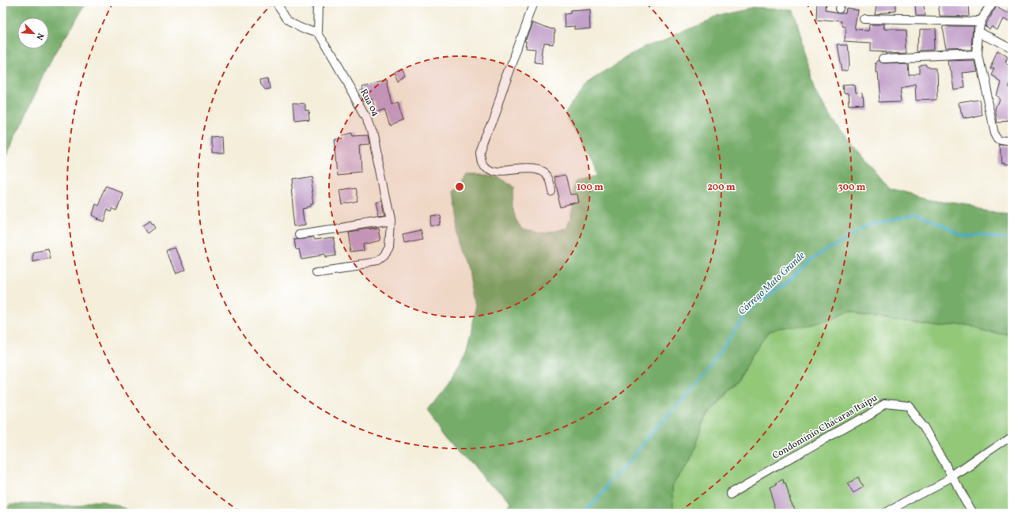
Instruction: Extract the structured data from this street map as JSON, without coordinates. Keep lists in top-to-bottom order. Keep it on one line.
{"streets":{"street":["Rua 04","Condomínio Chácaras Itaipu"]},"water":["Córrego Mato Grande"],"north":"bottom right","rings":["100 m","200 m","300 m"]}
